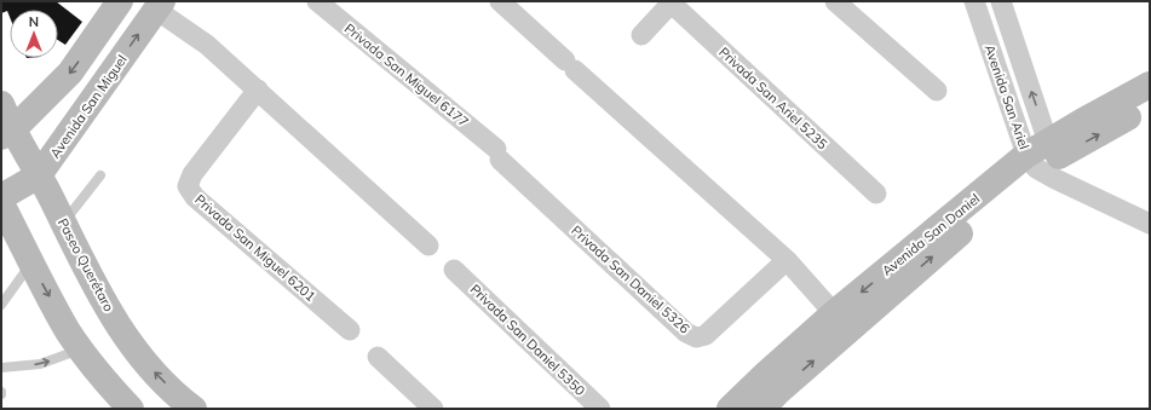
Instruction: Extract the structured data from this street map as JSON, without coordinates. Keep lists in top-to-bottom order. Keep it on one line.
{"streets":{"main road":["Avenida San Miguel","Avenida San Daniel","Paseo Querétaro"],"street":["Privada San Miguel 6177","Avenida San Ariel","Privada San Ariel 5235","Privada San Miguel 6201","Privada San Daniel 5326","Privada San Daniel 5350"]},"crossings":[["Privada San Miguel 6177","Privada San Daniel 5326"],["Avenida San Ariel","Avenida San Daniel"],["Avenida San Miguel","Paseo Querétaro"]],"north":"top"}
